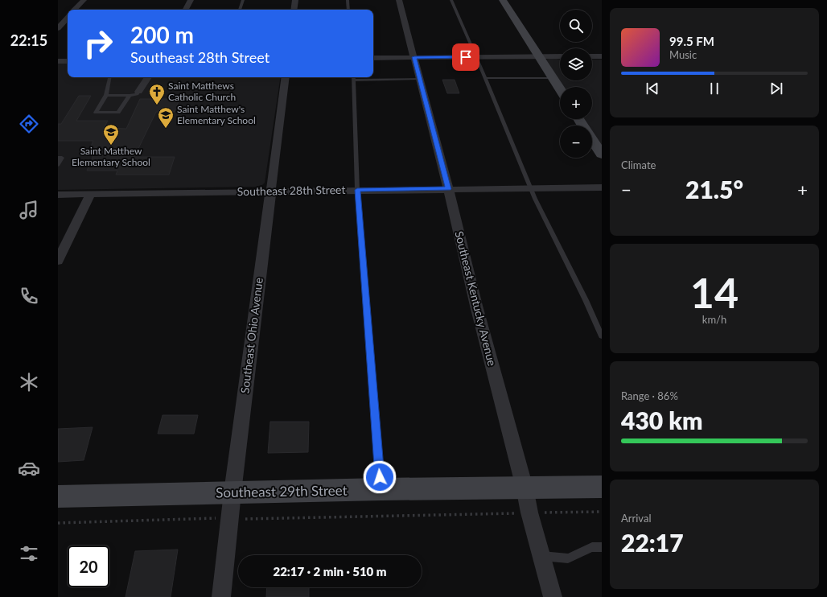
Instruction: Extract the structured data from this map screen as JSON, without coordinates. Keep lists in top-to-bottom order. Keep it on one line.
{"streets":{"street":["Southeast 28th Street","Southeast Kentucky Avenue","Southeast Ohio Avenue","Southeast 29th Street"]},"crossings":[["Southeast 28th Street","Southeast Kentucky Avenue"],["Southeast 28th Street","Southeast Ohio Avenue"],["Southeast Kentucky Avenue","Southeast 29th Street"],["Southeast Ohio Avenue","Southeast 29th Street"]],"places":{"church":["Saint Matthews Catholic Church"],"school or university":["Saint Matthew's Elementary School","Saint Matthew Elementary School"]},"page":{"tabs":"22:15","map_buttons":["+","−"],"turn":["200 m","Southeast 28th Street"],"song":["99.5 FM","Music"],"tile":["Climate",["14","km/h"],["Range · 86%","430 km"],["Arrival","22:17"]],"heat":["−","21.5°","+"],"limit":"20","trip":"22:17 · 2 min · 510 m"}}
